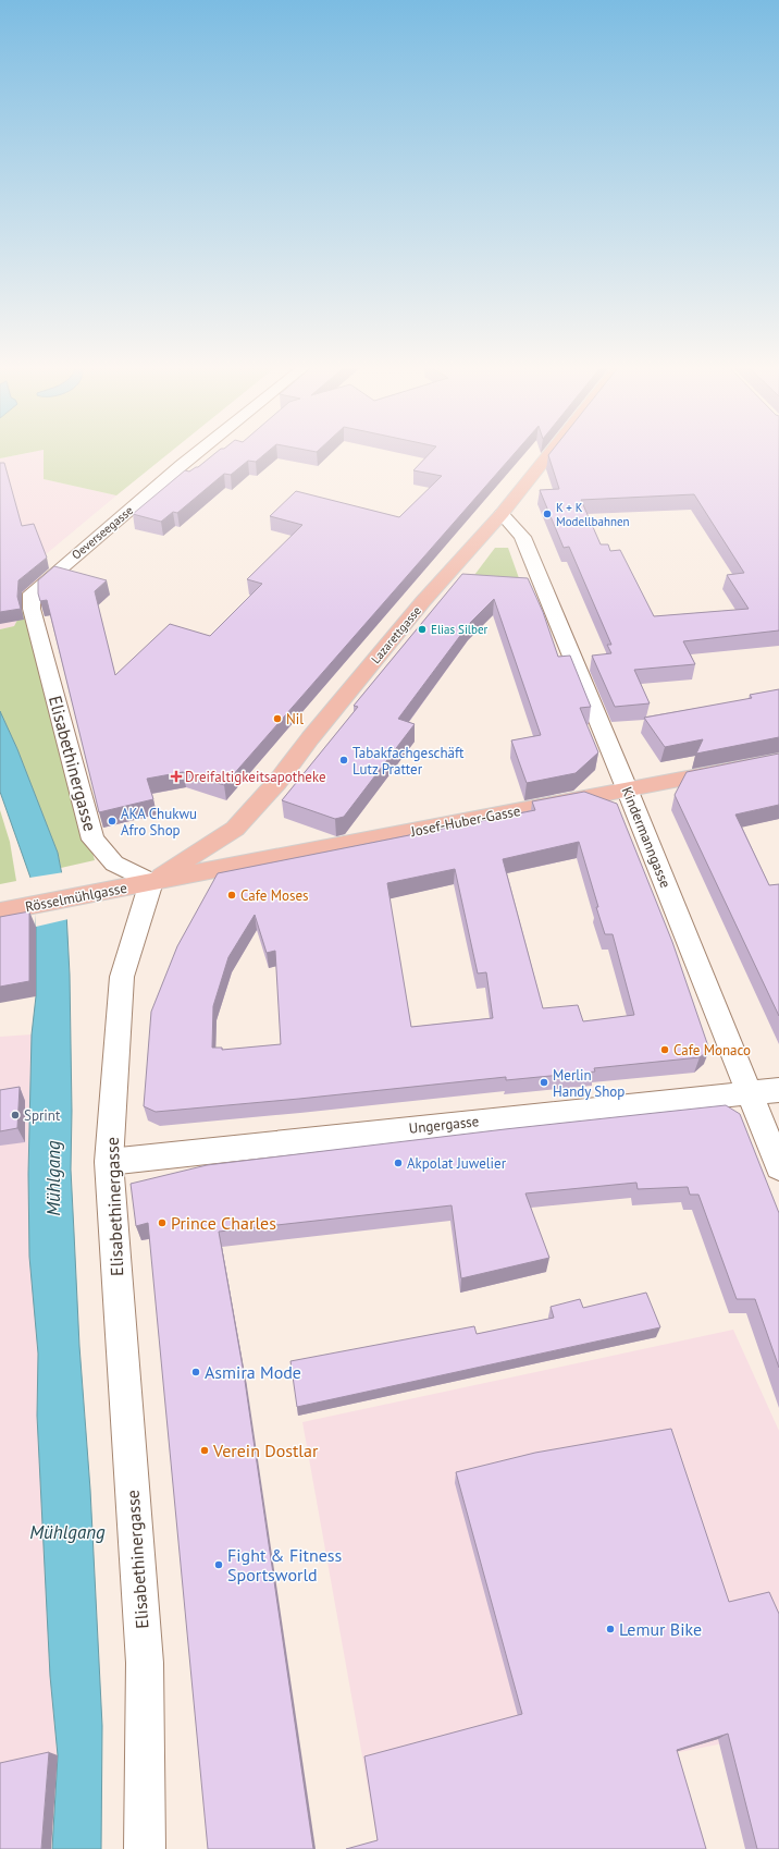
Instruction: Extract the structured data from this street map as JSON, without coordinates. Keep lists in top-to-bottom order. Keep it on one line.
{"streets":{"main road":["Lazarettgasse","Josef-Huber-Gasse","Rösselmühlgasse"],"street":["Oeverseegasse","Elisabethinergasse","Kindermanngasse","Ungergasse"]},"crossings":[["Oeverseegasse","Elisabethinergasse"],["Lazarettgasse","Elisabethinergasse"],["Lazarettgasse","Josef-Huber-Gasse"],["Lazarettgasse","Kindermanngasse"],["Lazarettgasse","Rösselmühlgasse"],["Elisabethinergasse","Josef-Huber-Gasse"],["Elisabethinergasse","Rösselmühlgasse"],["Elisabethinergasse","Ungergasse"],["Josef-Huber-Gasse","Kindermanngasse"],["Josef-Huber-Gasse","Rösselmühlgasse"],["Kindermanngasse","Ungergasse"]],"water":["Mühlgang"],"places":{"other":["K + K Modellbahnen","Elias Silber","Nil","Tabakfachgeschäft Lutz Pratter","AKA Chukwu Afro Shop","Cafe Moses","Cafe Monaco","Merlin Handy Shop","Sprint","Akpolat Juwelier","Prince Charles","Asmira Mode","Verein Dostlar","Fight & Fitness Sportsworld","Lemur Bike"],"health":["Dreifaltigkeitsapotheke"]}}
